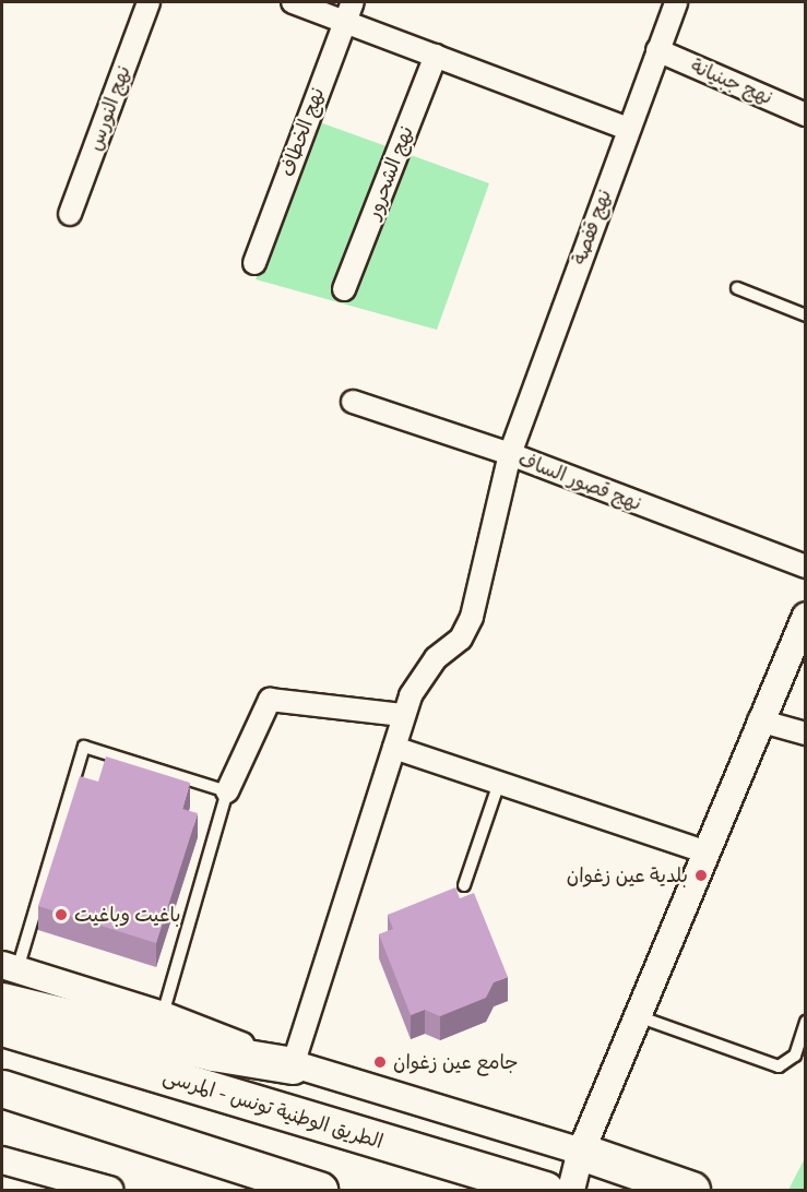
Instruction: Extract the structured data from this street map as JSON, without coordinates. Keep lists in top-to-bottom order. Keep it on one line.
{"streets":{"highway":["الطريق الوطنية تونس - المرسى"],"street":["نهج جبنيانة","نهج النورس","نهج الخطاف","نهج الشحرور","نهج قفصة","نهج قصور الساف"]},"crossings":[["نهج جبنيانة","نهج قفصة"],["نهج قفصة","نهج قصور الساف"]],"places":["بلدية عين زغوان","باغيت وباغيت","جامع عين زغوان"]}
